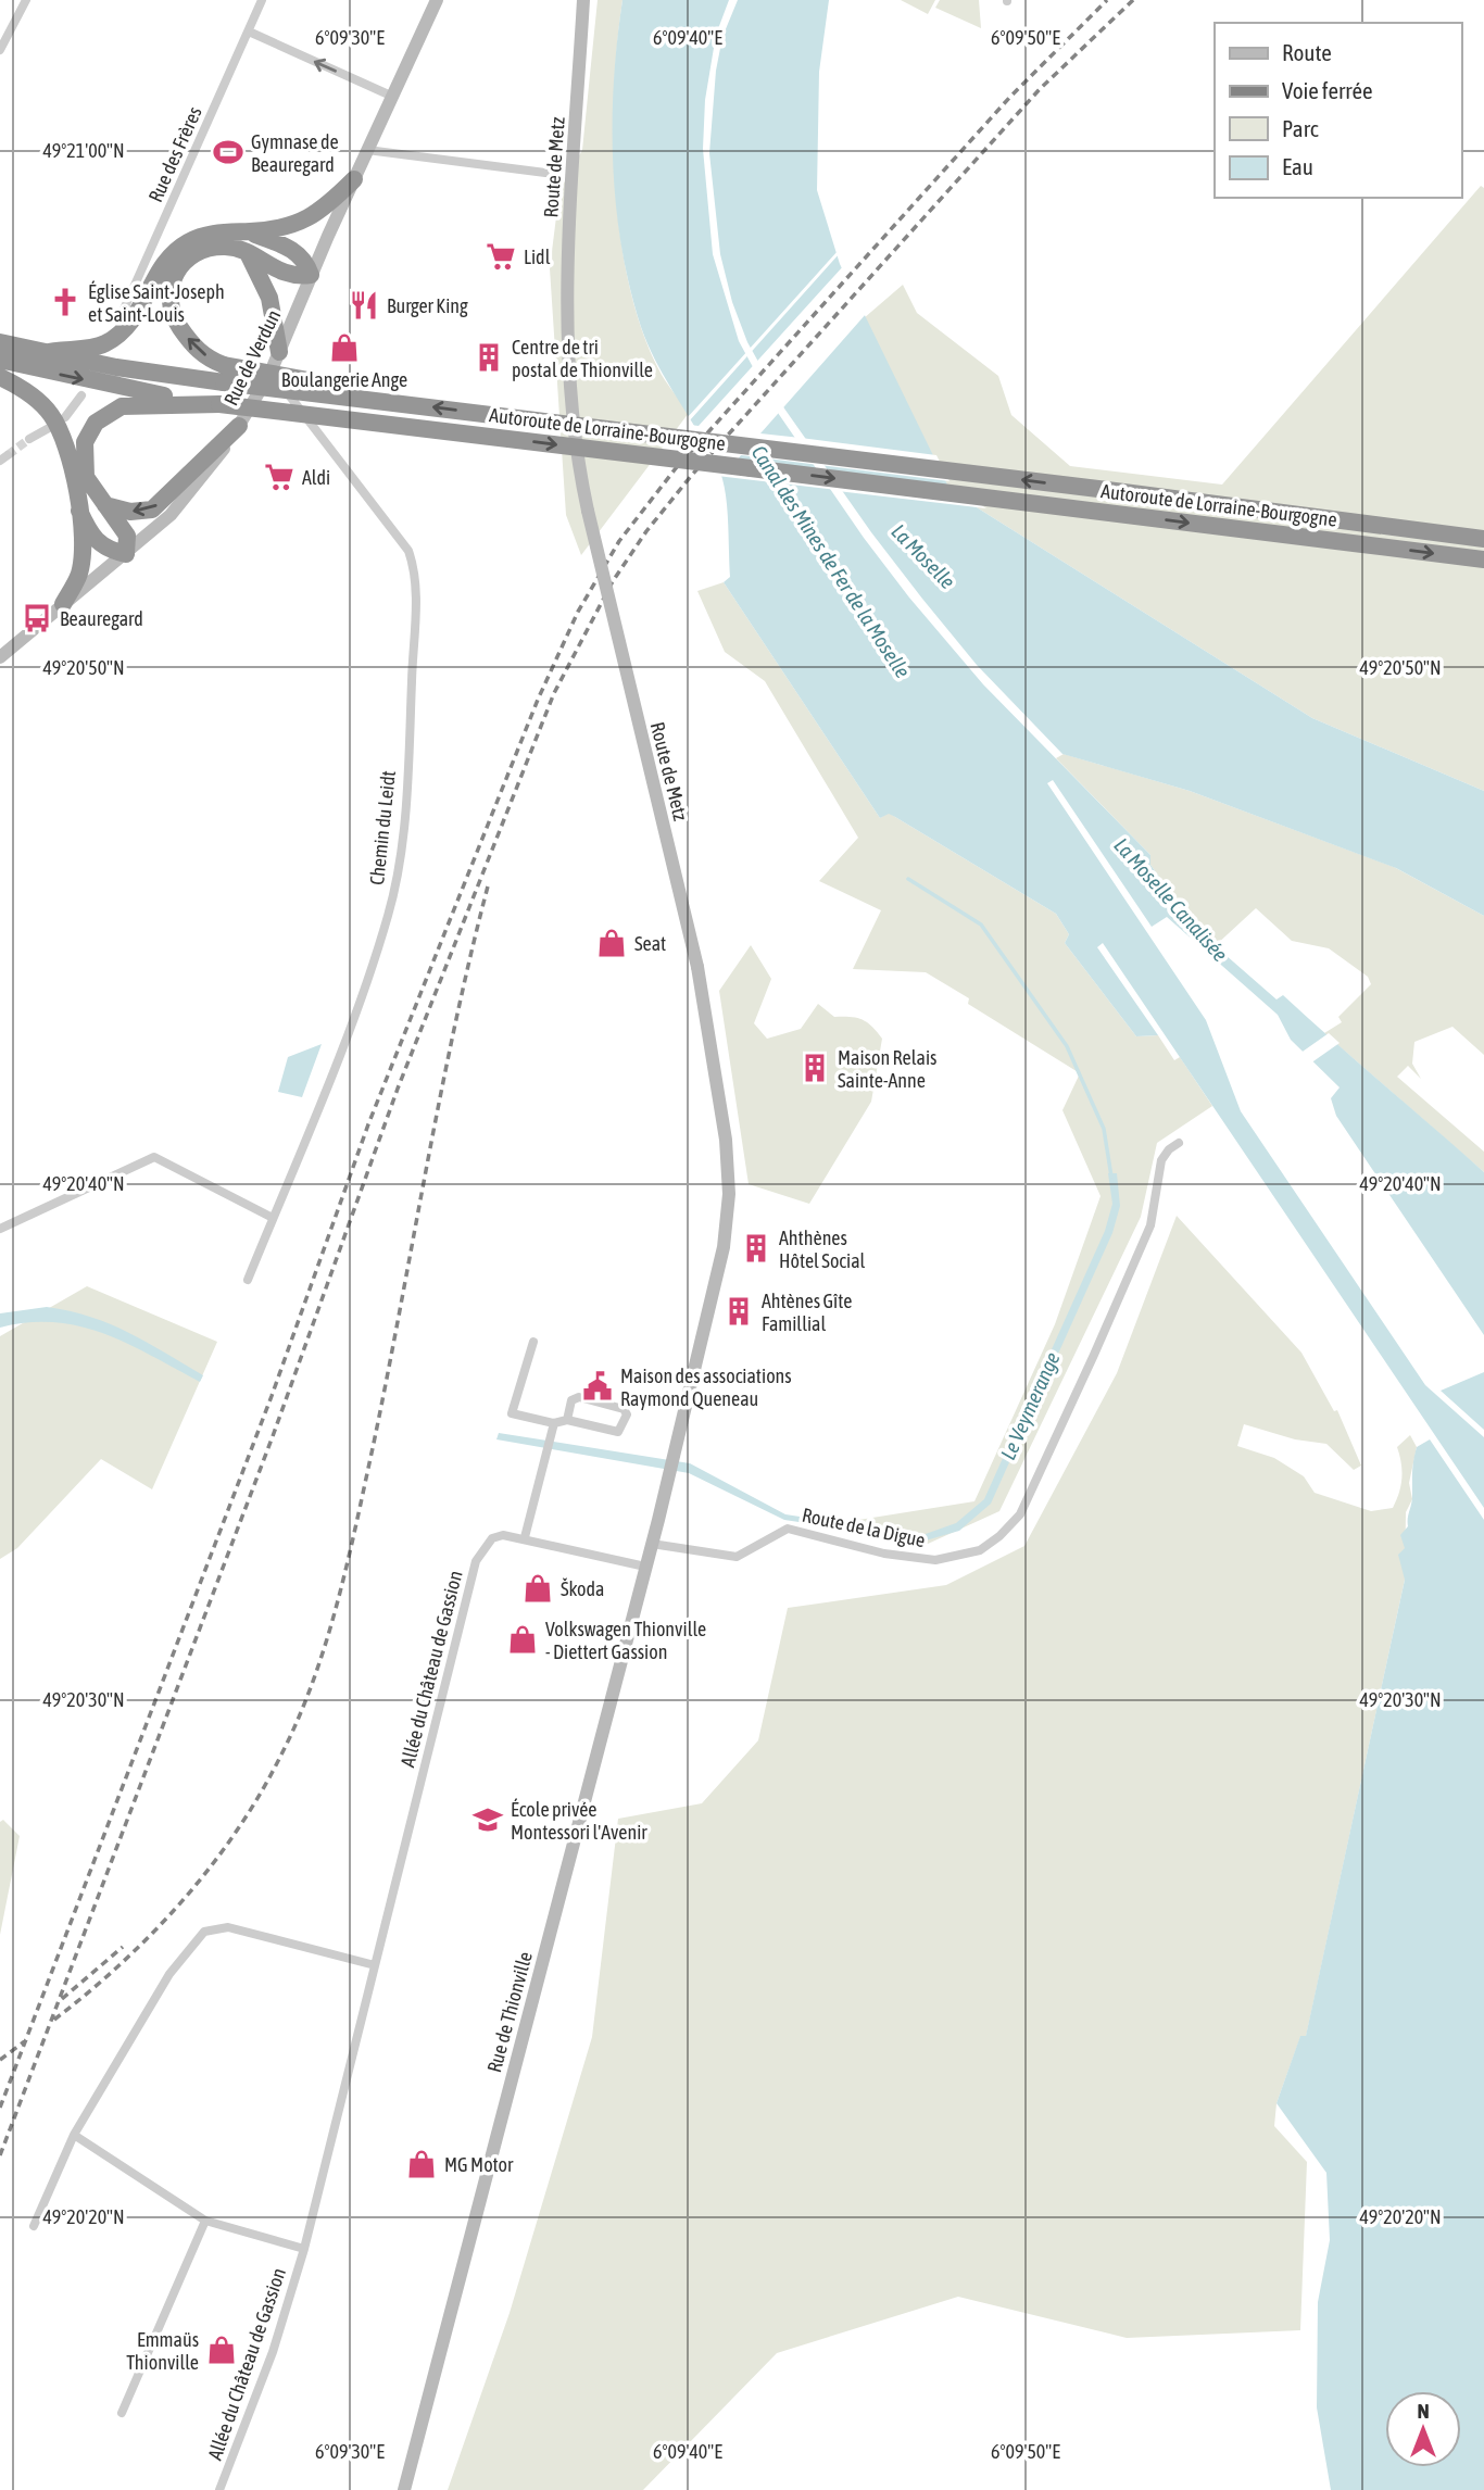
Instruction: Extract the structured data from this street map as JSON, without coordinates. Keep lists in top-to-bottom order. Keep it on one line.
{"streets":{"highway":["Autoroute de Lorraine-Bourgogne"],"main road":["Route de Metz","Rue de Verdun","Rue de Thionville"],"street":["Rue des Frères","Chemin du Leidt","Route de la Digue","Allée du Château de Gassion"]},"crossings":[["Route de Metz","Route de la Digue"],["Route de Metz","Rue de Thionville"],["Rue de Verdun","Chemin du Leidt"],["Route de la Digue","Rue de Thionville"],["Allée du Château de Gassion","Rue de Thionville"]],"water":["La Moselle","Canal des Mines de Fer de la Moselle","La Moselle Canalisée","Le Veymerange"],"places":{"sports":["Gymnase de Beauregard"],"supermarket":["Lidl","Aldi"],"church":["Église Saint-Joseph et Saint-Louis"],"restaurant":["Burger King"],"shop":["Boulangerie Ange","Seat","Škoda","Volkswagen Thionville - Diettert Gassion","MG Motor","Emmaüs Thionville"],"building":["Centre de tri postal de Thionville","Maison Relais Sainte-Anne","Ahthènes Hôtel Social","Ahtènes Gîte Famillial"],"bus stop":["Beauregard"],"public building":["Maison des associations Raymond Queneau"],"school or university":["École privée Montessori l'Avenir"]},"legend":["Route","Voie ferrée","Parc","Eau"],"north":"top","coordinates":["6°09'30\"E","6°09'40\"E","6°09'50\"E","49°21'00\"N","49°20'50\"N","49°20'40\"N","49°20'30\"N","49°20'20\"N"]}
